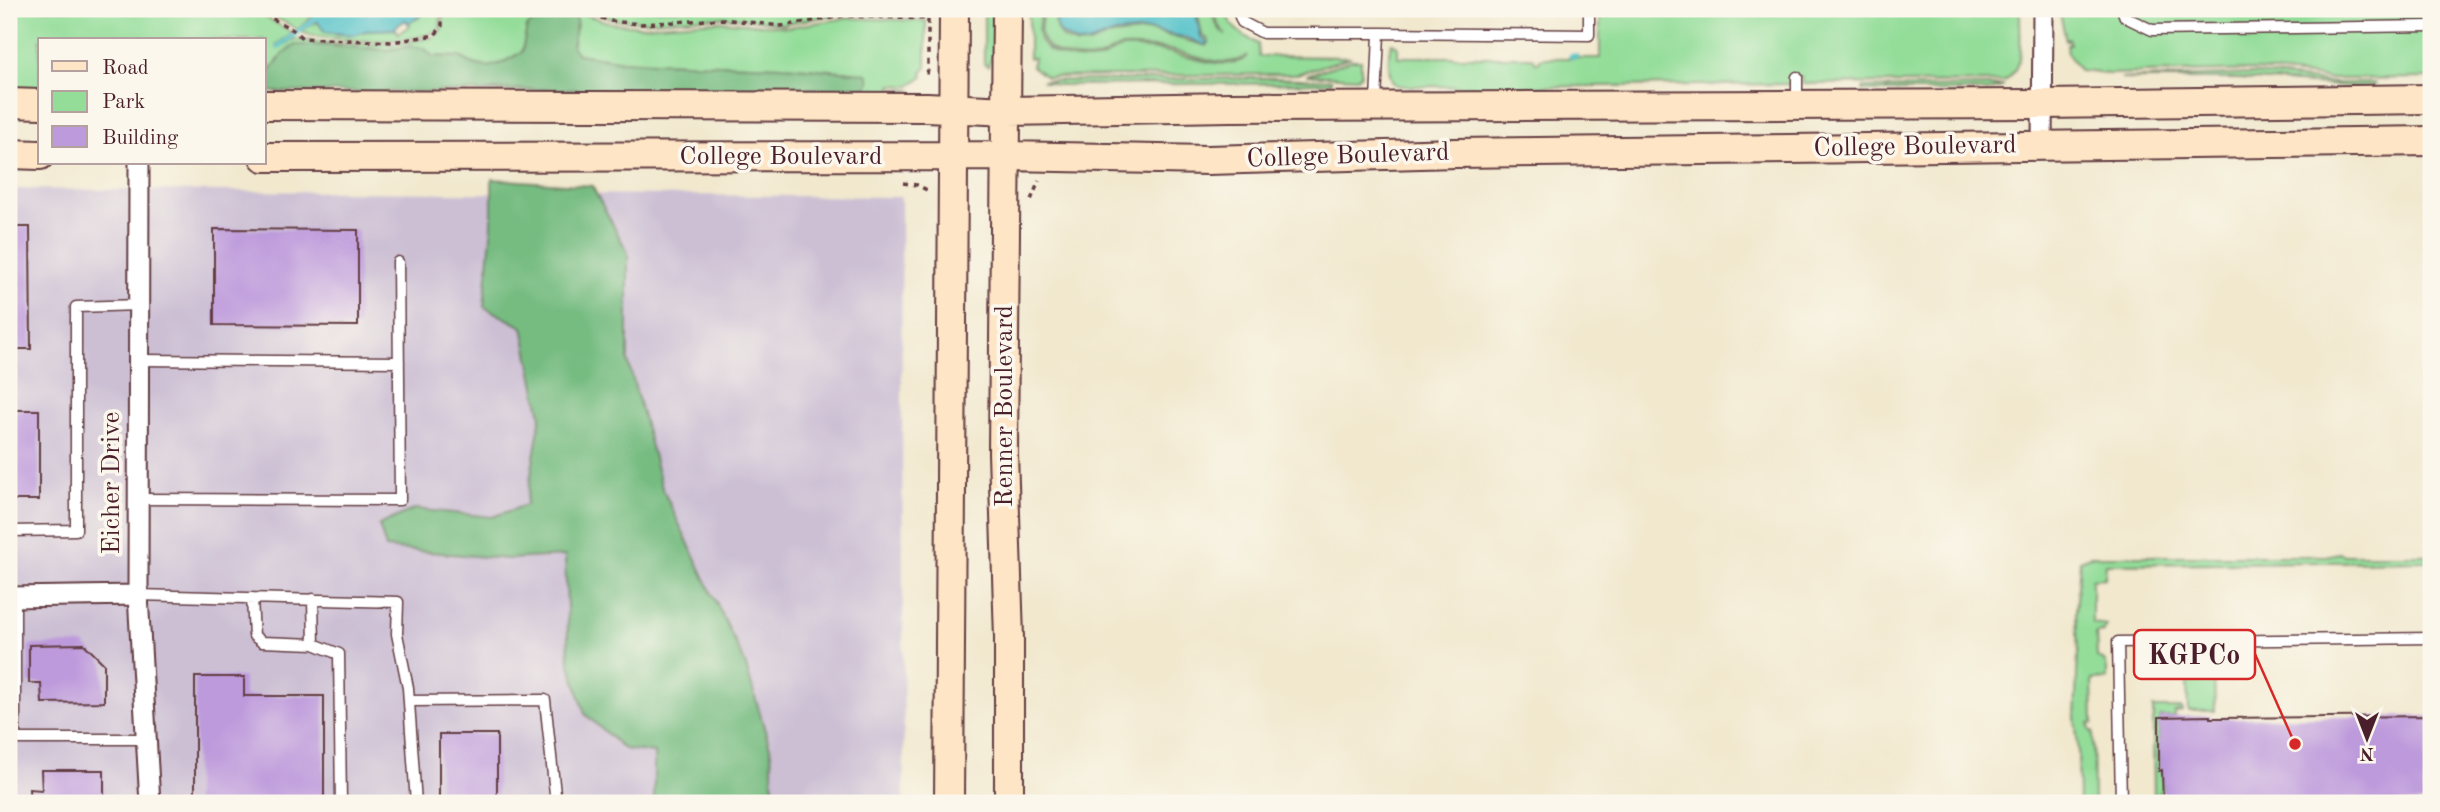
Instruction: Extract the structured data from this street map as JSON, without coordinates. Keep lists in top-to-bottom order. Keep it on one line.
{"streets":{"main road":["College Boulevard","Renner Boulevard"],"street":["Eicher Drive"]},"crossings":[["College Boulevard","Renner Boulevard"]],"places":["KGPCo"],"legend":["Road","Park","Building"],"north":"bottom"}
